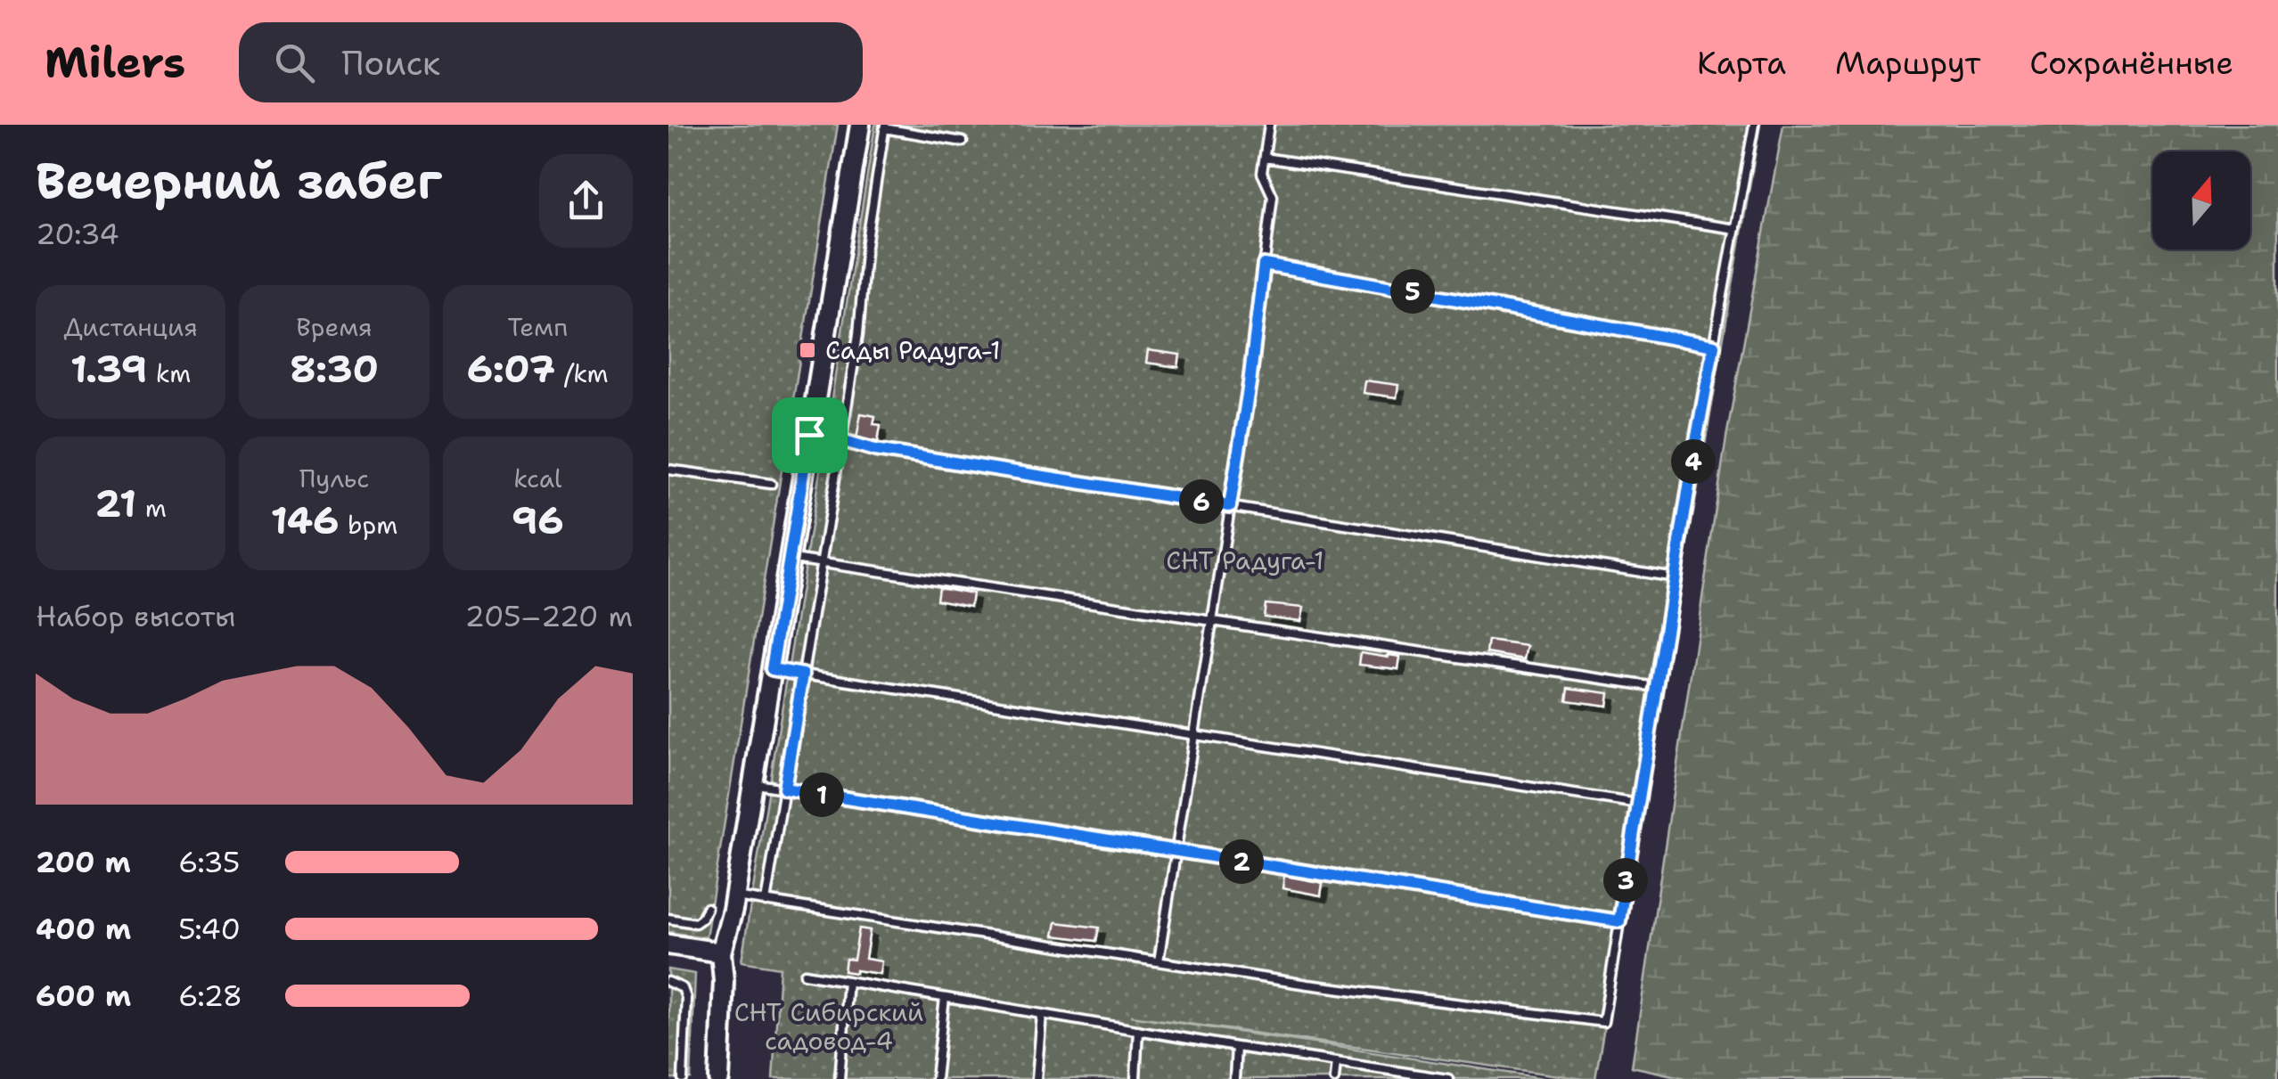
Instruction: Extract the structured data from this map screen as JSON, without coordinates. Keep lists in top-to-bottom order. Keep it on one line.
{"parks":["СНТ Радуга-1","СНТ Сибирский садовод-4"],"places":{"transit":["Сады Радуга-1"]},"north":"top","page":{"header":"Milers","search":"Поиск","nav":["Карта","Маршрут","Сохранённые"],"heading":["Вечерний забег","20:34"],"pins":["5","4","6","1","2","3"],"stats":[["Дистанция","1.39 km"],["Время","8:30"],["Темп","6:07 /km"],["21 m"],["Пульс","146 bpm"],["kcal","96"]],"chart":["Набор высоты","205–220 m"],"list":[{"name":"200 m","note":"6:35"},{"name":"400 m","note":"5:40"},{"name":"600 m","note":"6:28"}]}}
